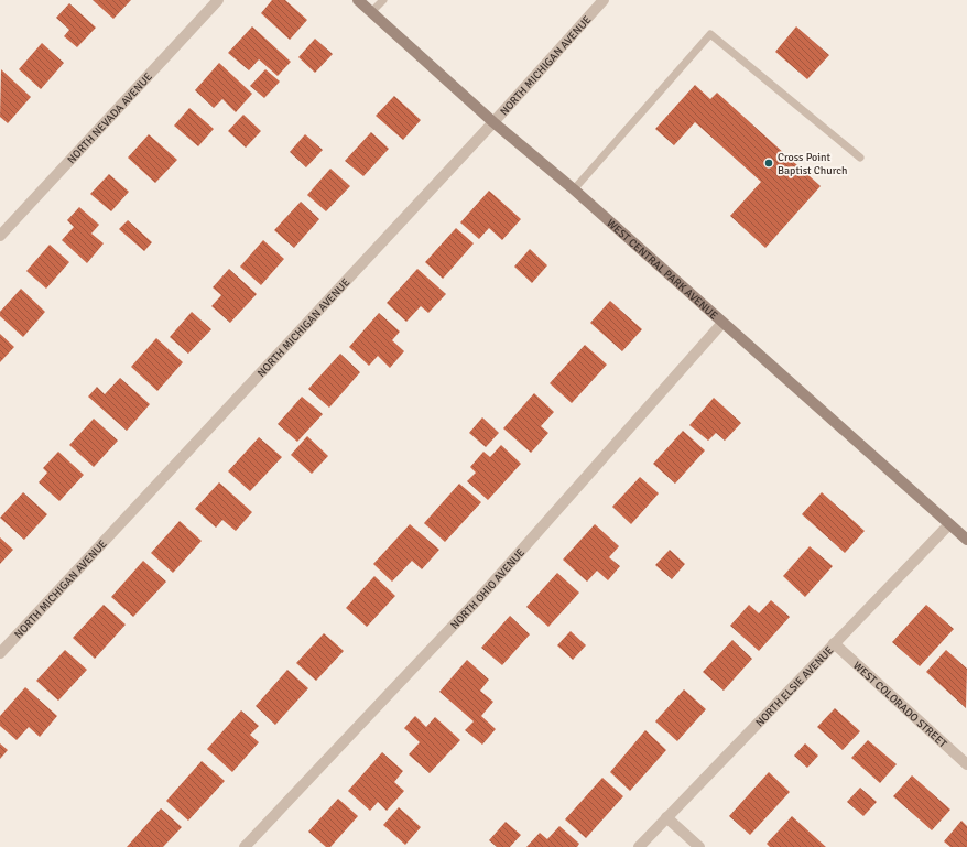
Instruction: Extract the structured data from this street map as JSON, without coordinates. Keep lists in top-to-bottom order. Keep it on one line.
{"streets":{"street":["NORTH MICHIGAN AVENUE","NORTH NEVADA AVENUE","WEST CENTRAL PARK AVENUE","NORTH OHIO AVENUE","NORTH ELSIE AVENUE","WEST COLORADO STREET"]},"crossings":[["NORTH MICHIGAN AVENUE","WEST CENTRAL PARK AVENUE"],["WEST CENTRAL PARK AVENUE","NORTH OHIO AVENUE"],["WEST CENTRAL PARK AVENUE","NORTH ELSIE AVENUE"],["NORTH ELSIE AVENUE","WEST COLORADO STREET"]],"places":["Cross Point Baptist Church"]}
